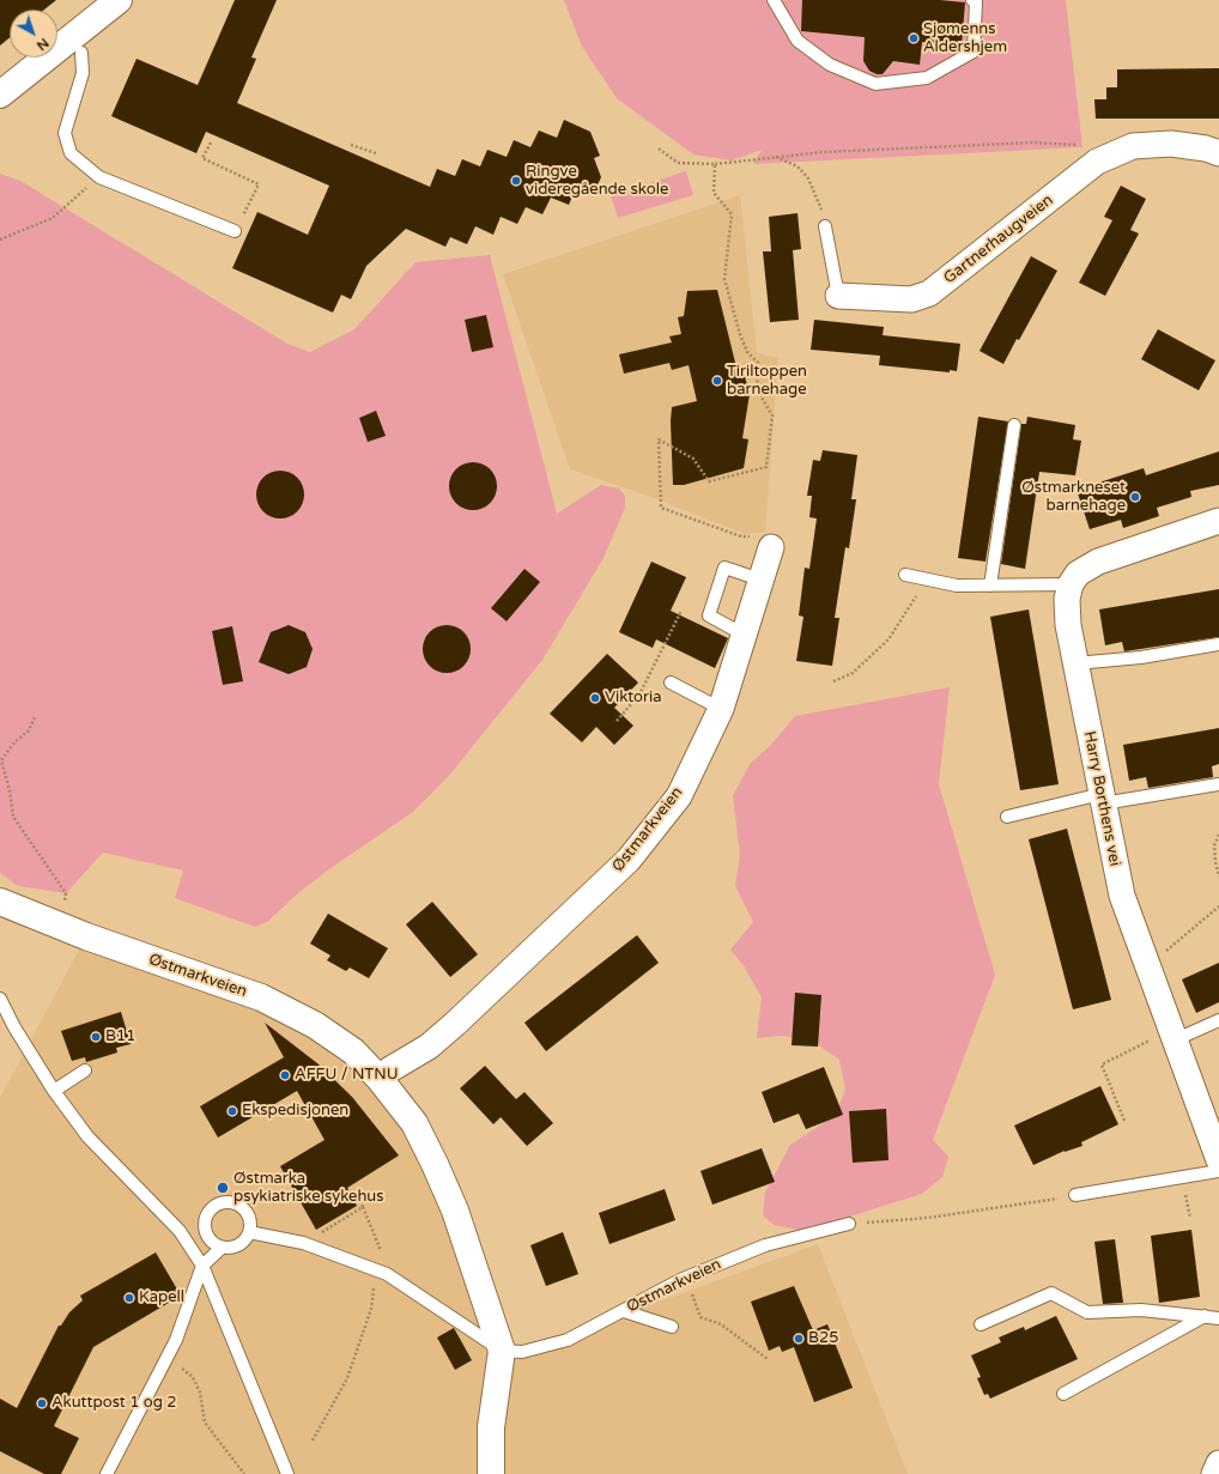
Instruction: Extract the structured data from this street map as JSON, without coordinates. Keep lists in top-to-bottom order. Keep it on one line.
{"streets":{"street":["Gartnerhaugveien","Harry Borthens vei","Østmarkveien"]},"places":["Sjømenns Aldershjem","Ringve videregående skole","Tiriltoppen barnehage","Østmarkneset barnehage","Viktoria","B11","AFFU / NTNU","Ekspedisjonen","Østmarka psykiatriske sykehus","Kapell","B25","Akuttpost 1 og 2"],"north":"bottom right"}
